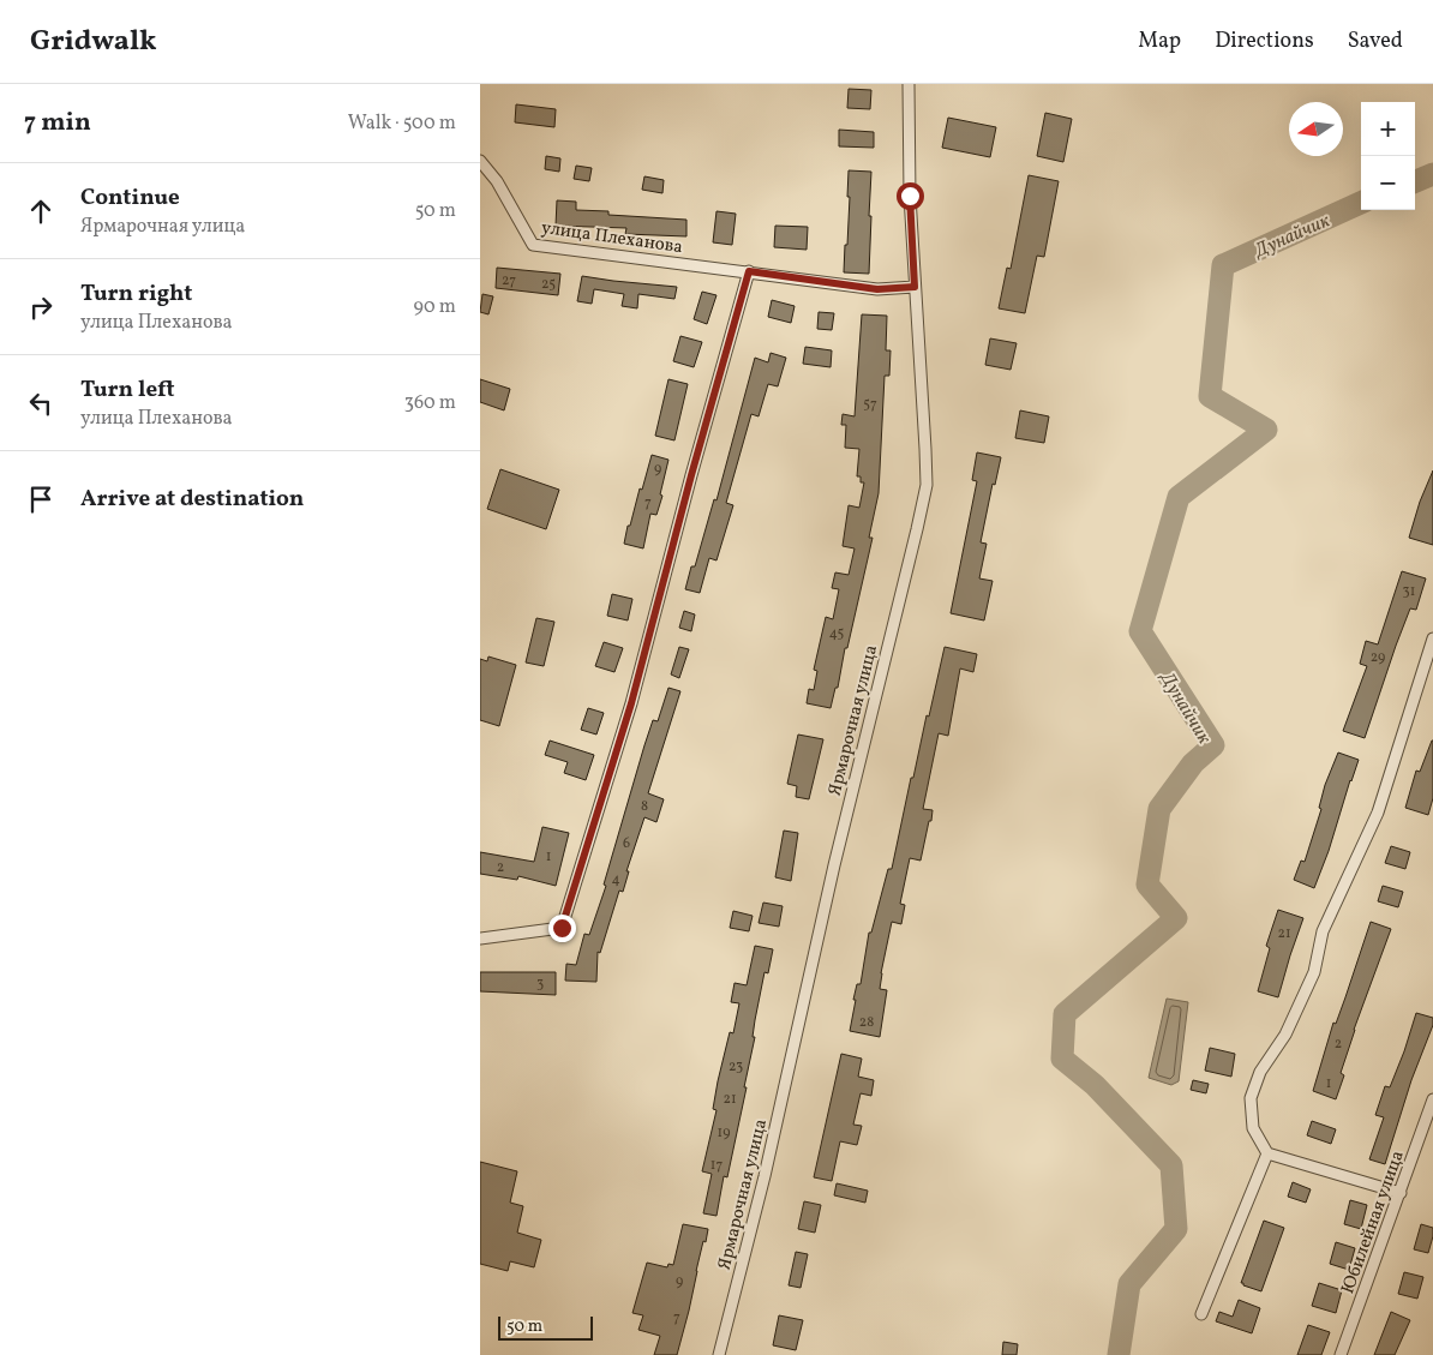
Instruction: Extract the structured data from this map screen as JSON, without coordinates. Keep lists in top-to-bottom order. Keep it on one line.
{"streets":{"street":["улица Плеханова","Ярмарочная улица","Юбилейная улица"]},"crossings":[["улица Плеханова","Ярмарочная улица"]],"water":["Дунайчик"],"house_numbers":["27","25","57","9","7","31","45","29","8","6","1","2","4","21","3","28","2","23","1","21","19","17","9","7"],"scale_bar":"50 m","north":"left","page":{"header":"Gridwalk","nav":["Map","Directions","Saved"],"heading":["7 min","Walk · 500 m"],"map_buttons":["+","−"],"list":[["Continue","Ярмарочная улица","50 m"],["Turn right","улица Плеханова","90 m"],["Turn left","улица Плеханова","360 m"],"Arrive at destination"],"scale":"50 m"}}
